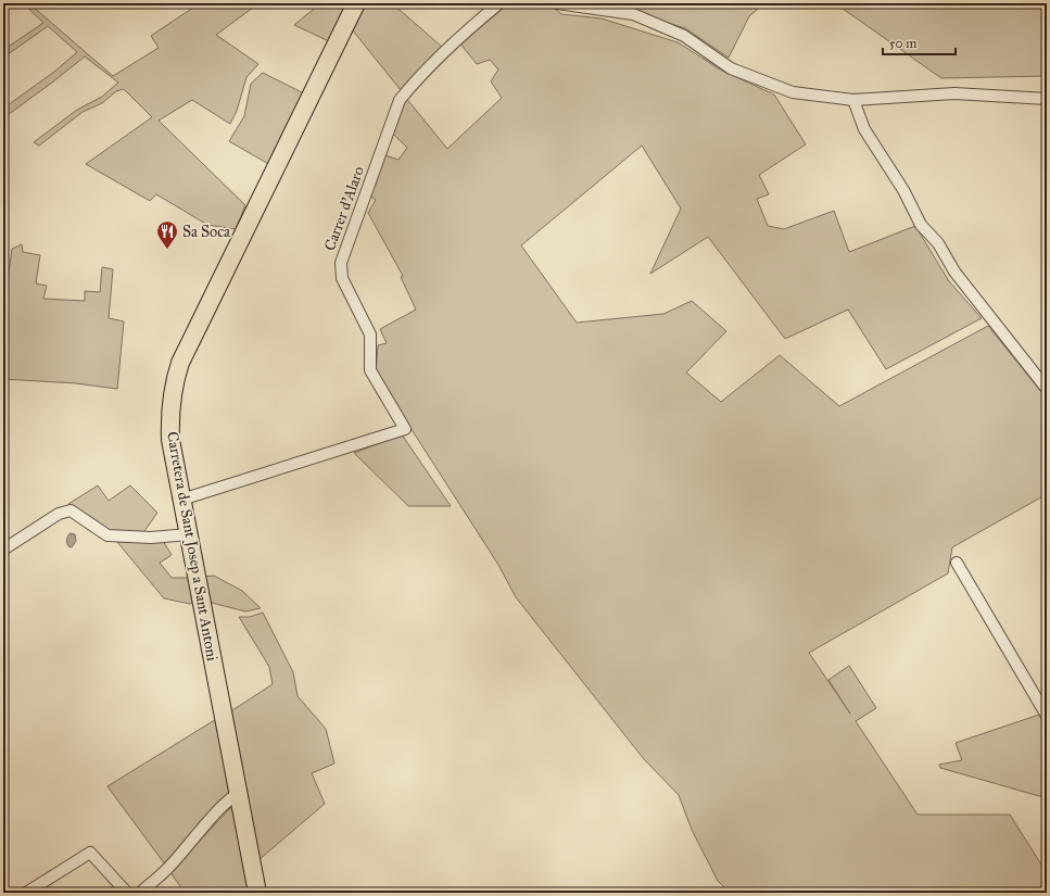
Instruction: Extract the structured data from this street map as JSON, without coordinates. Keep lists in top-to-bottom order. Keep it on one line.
{"streets":{"main road":["Carretera de Sant Josep a Sant Antoni"],"street":["Carrer d'Alaro"]},"crossings":[["Carrer d'Alaro","Carretera de Sant Josep a Sant Antoni"]],"places":{"restaurant":["Sa Soca"]},"scale_bar":"50 m"}
